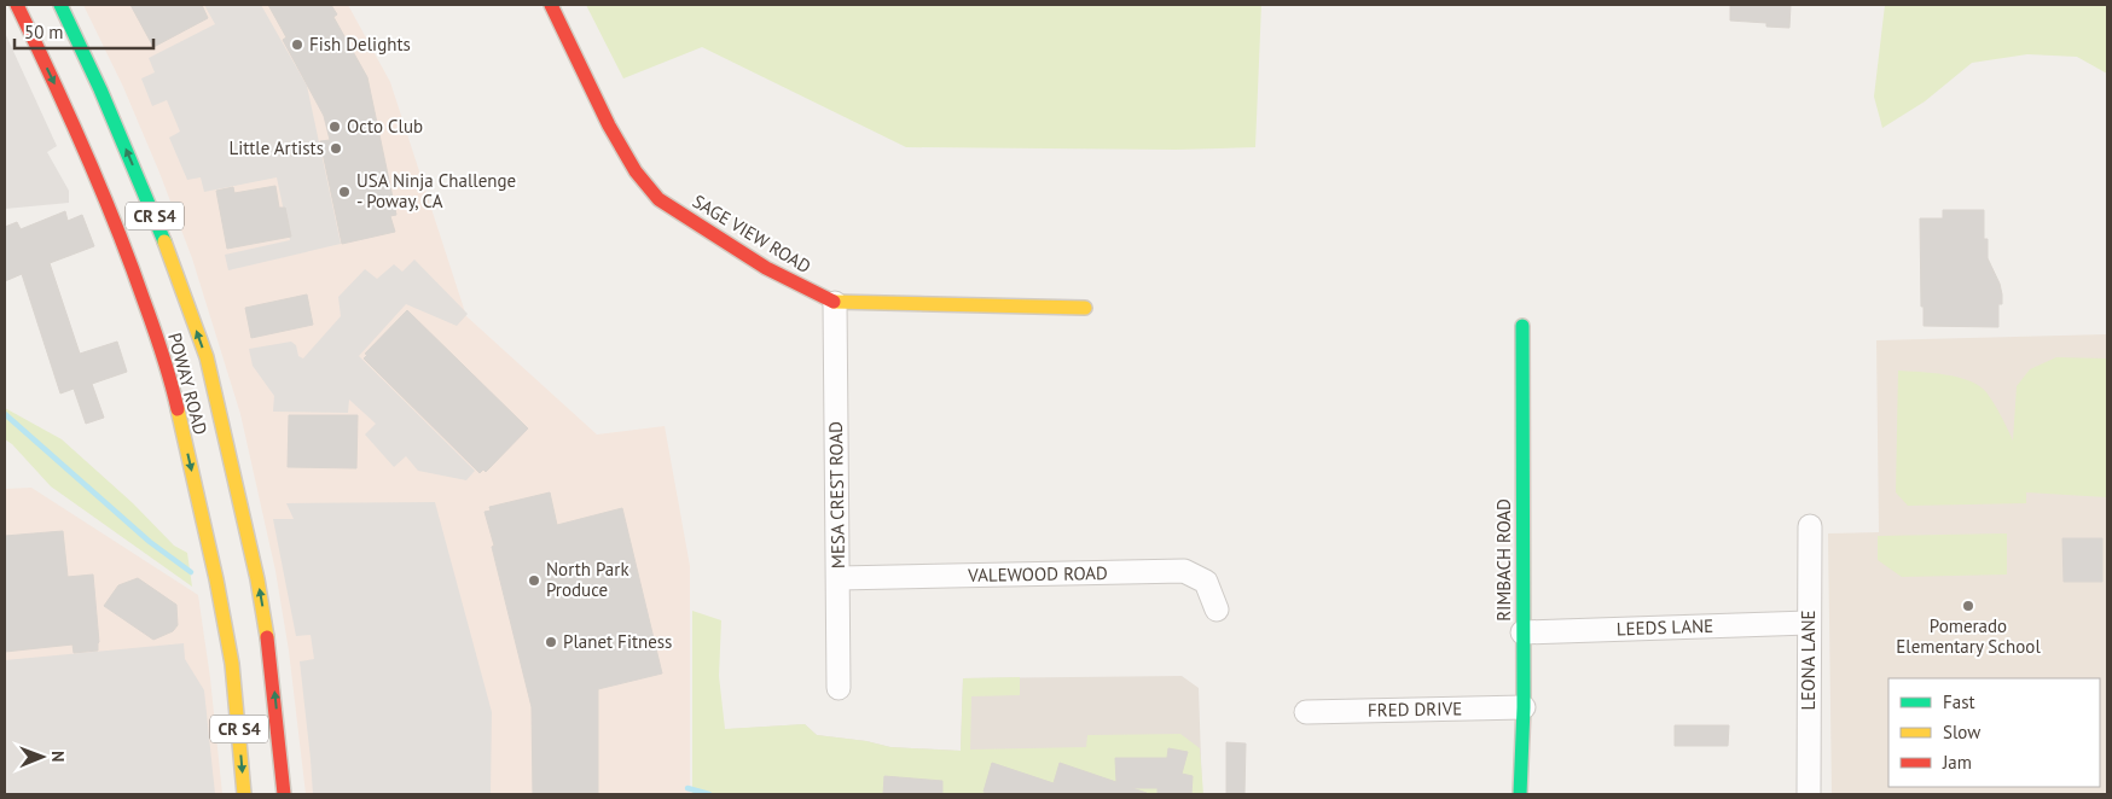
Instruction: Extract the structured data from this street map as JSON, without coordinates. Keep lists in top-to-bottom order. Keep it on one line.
{"streets":{"main road":["CR S4","SAGE VIEW ROAD","POWAY ROAD","RIMBACH ROAD"],"street":["MESA CREST ROAD","VALEWOOD ROAD","LEEDS LANE","LEONA LANE","FRED DRIVE"]},"crossings":[["SAGE VIEW ROAD","MESA CREST ROAD"],["MESA CREST ROAD","VALEWOOD ROAD"],["RIMBACH ROAD","LEEDS LANE"],["RIMBACH ROAD","FRED DRIVE"],["LEEDS LANE","LEONA LANE"]],"places":["Fish Delights","Octo Club","Little Artists","USA Ninja Challenge - Poway, CA","North Park Produce","Pomerado Elementary School","Planet Fitness"],"legend":["Fast","Slow","Jam"],"scale_bar":"50 m","north":"right"}
